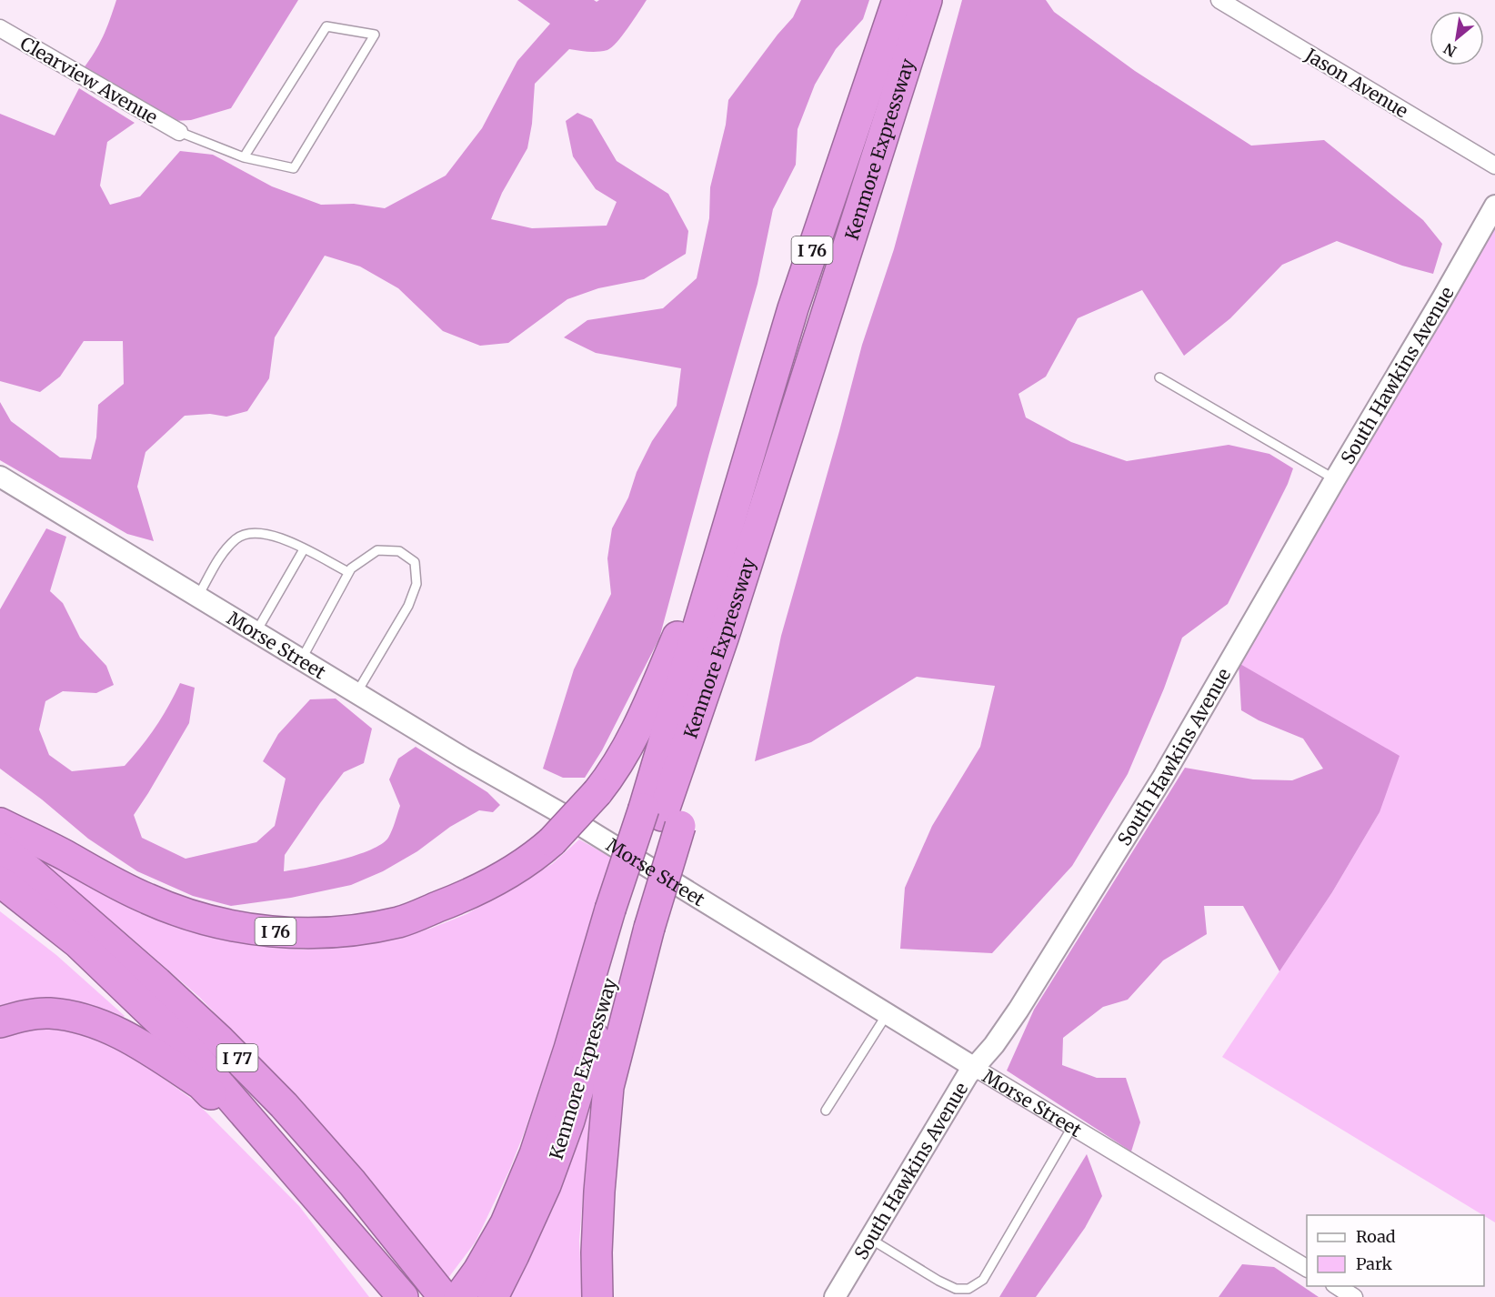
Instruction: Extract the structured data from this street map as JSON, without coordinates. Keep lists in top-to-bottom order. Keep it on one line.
{"streets":{"highway":["Kenmore Expressway","I 76","I 77"],"street":["Clearview Avenue","Jason Avenue","South Hawkins Avenue","Morse Street"]},"crossings":[["Kenmore Expressway","I 76"],["South Hawkins Avenue","Morse Street"]],"legend":["Road","Park"],"north":"bottom left"}
